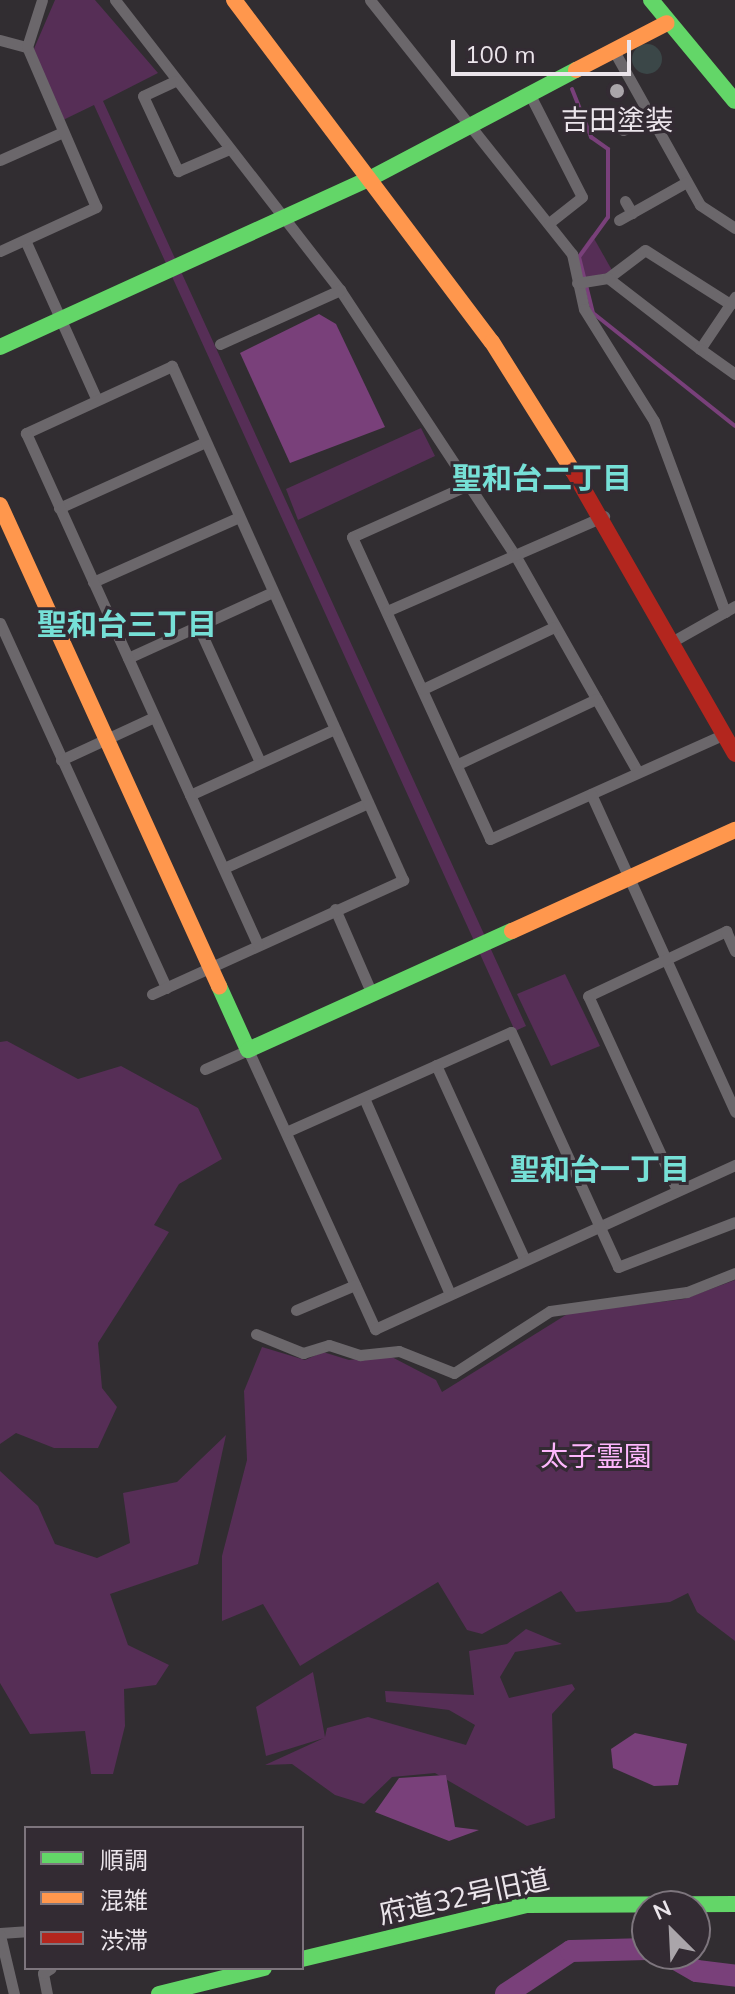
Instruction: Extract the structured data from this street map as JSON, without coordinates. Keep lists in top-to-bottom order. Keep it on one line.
{"streets":{"main road":["府道32号旧道"]},"districts":["聖和台二丁目","聖和台三丁目","聖和台一丁目"],"parks":["太子霊園"],"places":["吉田塗装"],"legend":["順調","混雑","渋滞"],"scale_bar":"100 m","north":"top left"}
